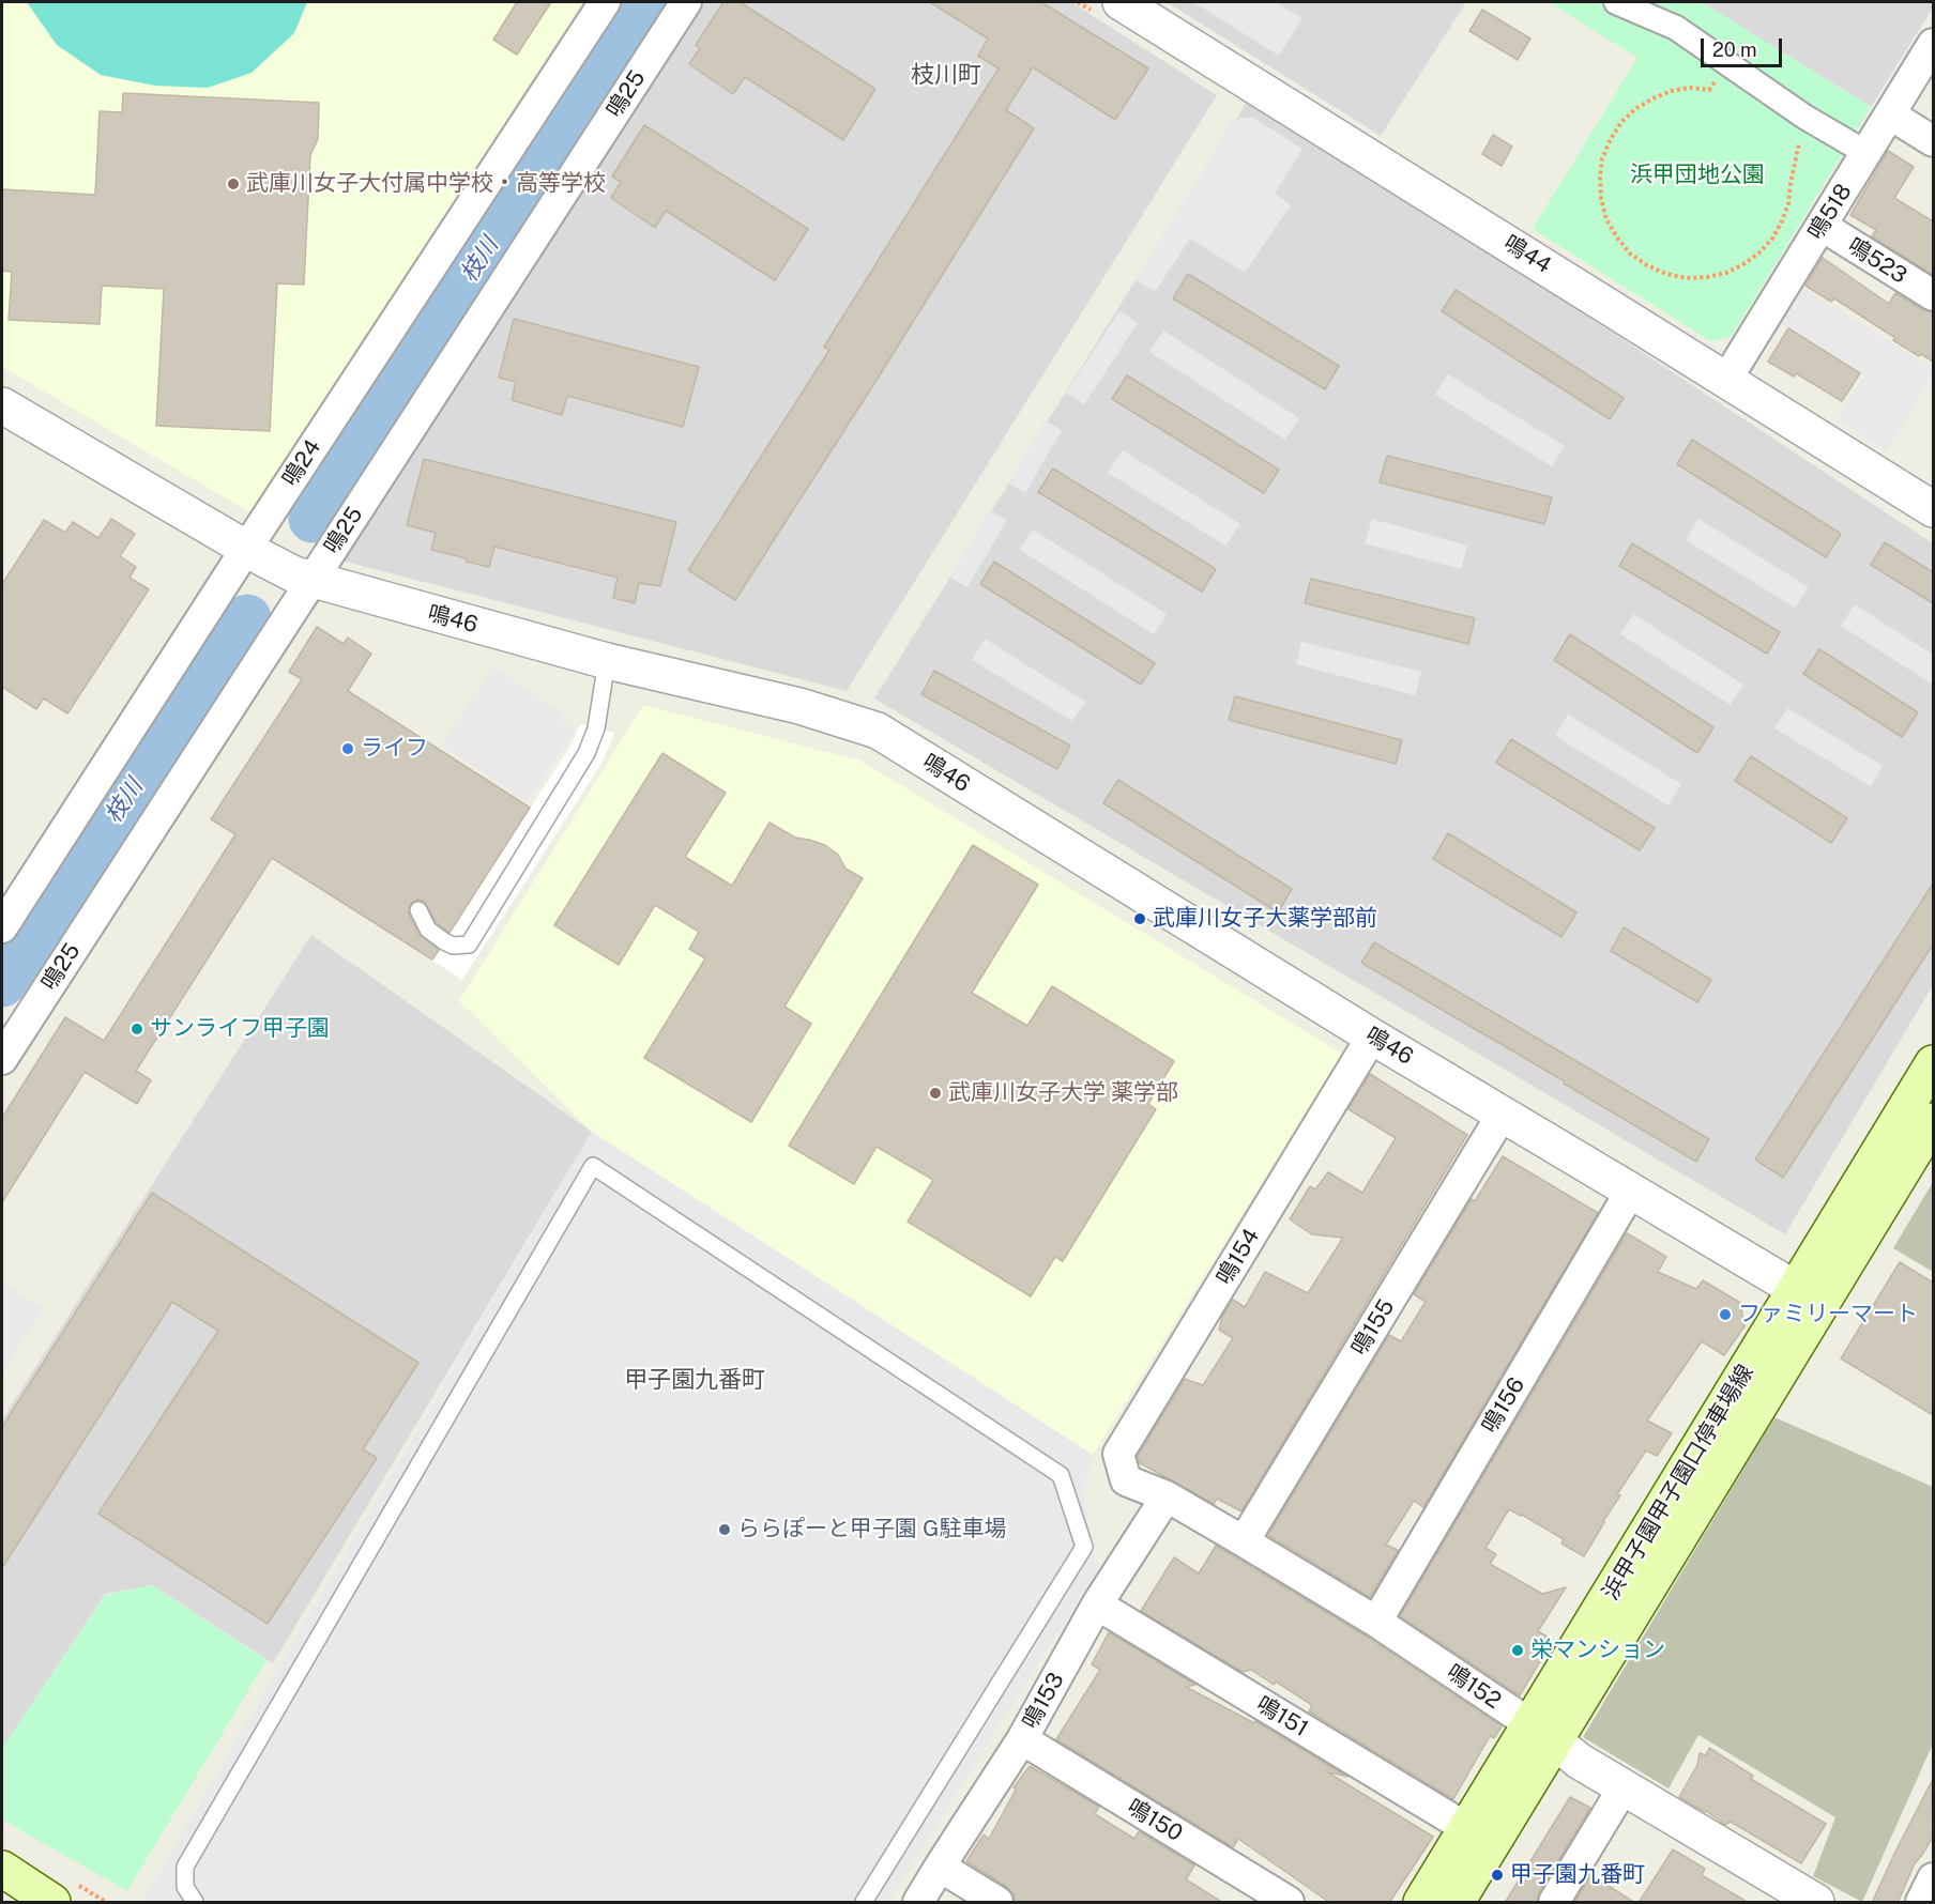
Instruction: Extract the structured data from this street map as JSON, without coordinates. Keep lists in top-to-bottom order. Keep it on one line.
{"streets":{"main road":["浜甲子園甲子園口停車場線"],"street":["鳴25","鳴518","鳴44","鳴523","鳴24","鳴46","鳴154","鳴155","鳴156","鳴152","鳴153","鳴151","鳴150"]},"crossings":[["鳴25","鳴46"],["鳴518","鳴44"],["鳴518","鳴523"],["鳴24","鳴46"],["鳴46","鳴154"],["鳴46","鳴155"],["鳴46","鳴156"],["鳴46","浜甲子園甲子園口停車場線"],["鳴154","鳴152"],["鳴155","鳴152"],["鳴156","鳴152"],["浜甲子園甲子園口停車場線","鳴152"],["浜甲子園甲子園口停車場線","鳴151"],["鳴152","鳴153"],["鳴153","鳴151"],["鳴153","鳴150"]],"districts":["枝川町","甲子園九番町"],"water":["枝川"],"parks":["浜甲団地公園"],"places":["武庫川女子大付属中学校・高等学校","ライフ","武庫川女子大薬学部前","サンライフ甲子園","武庫川女子大学 薬学部","ファミリーマート","ららぽーと甲子園 G駐車場","栄マンション","甲子園九番町"],"scale_bar":"20 m"}
